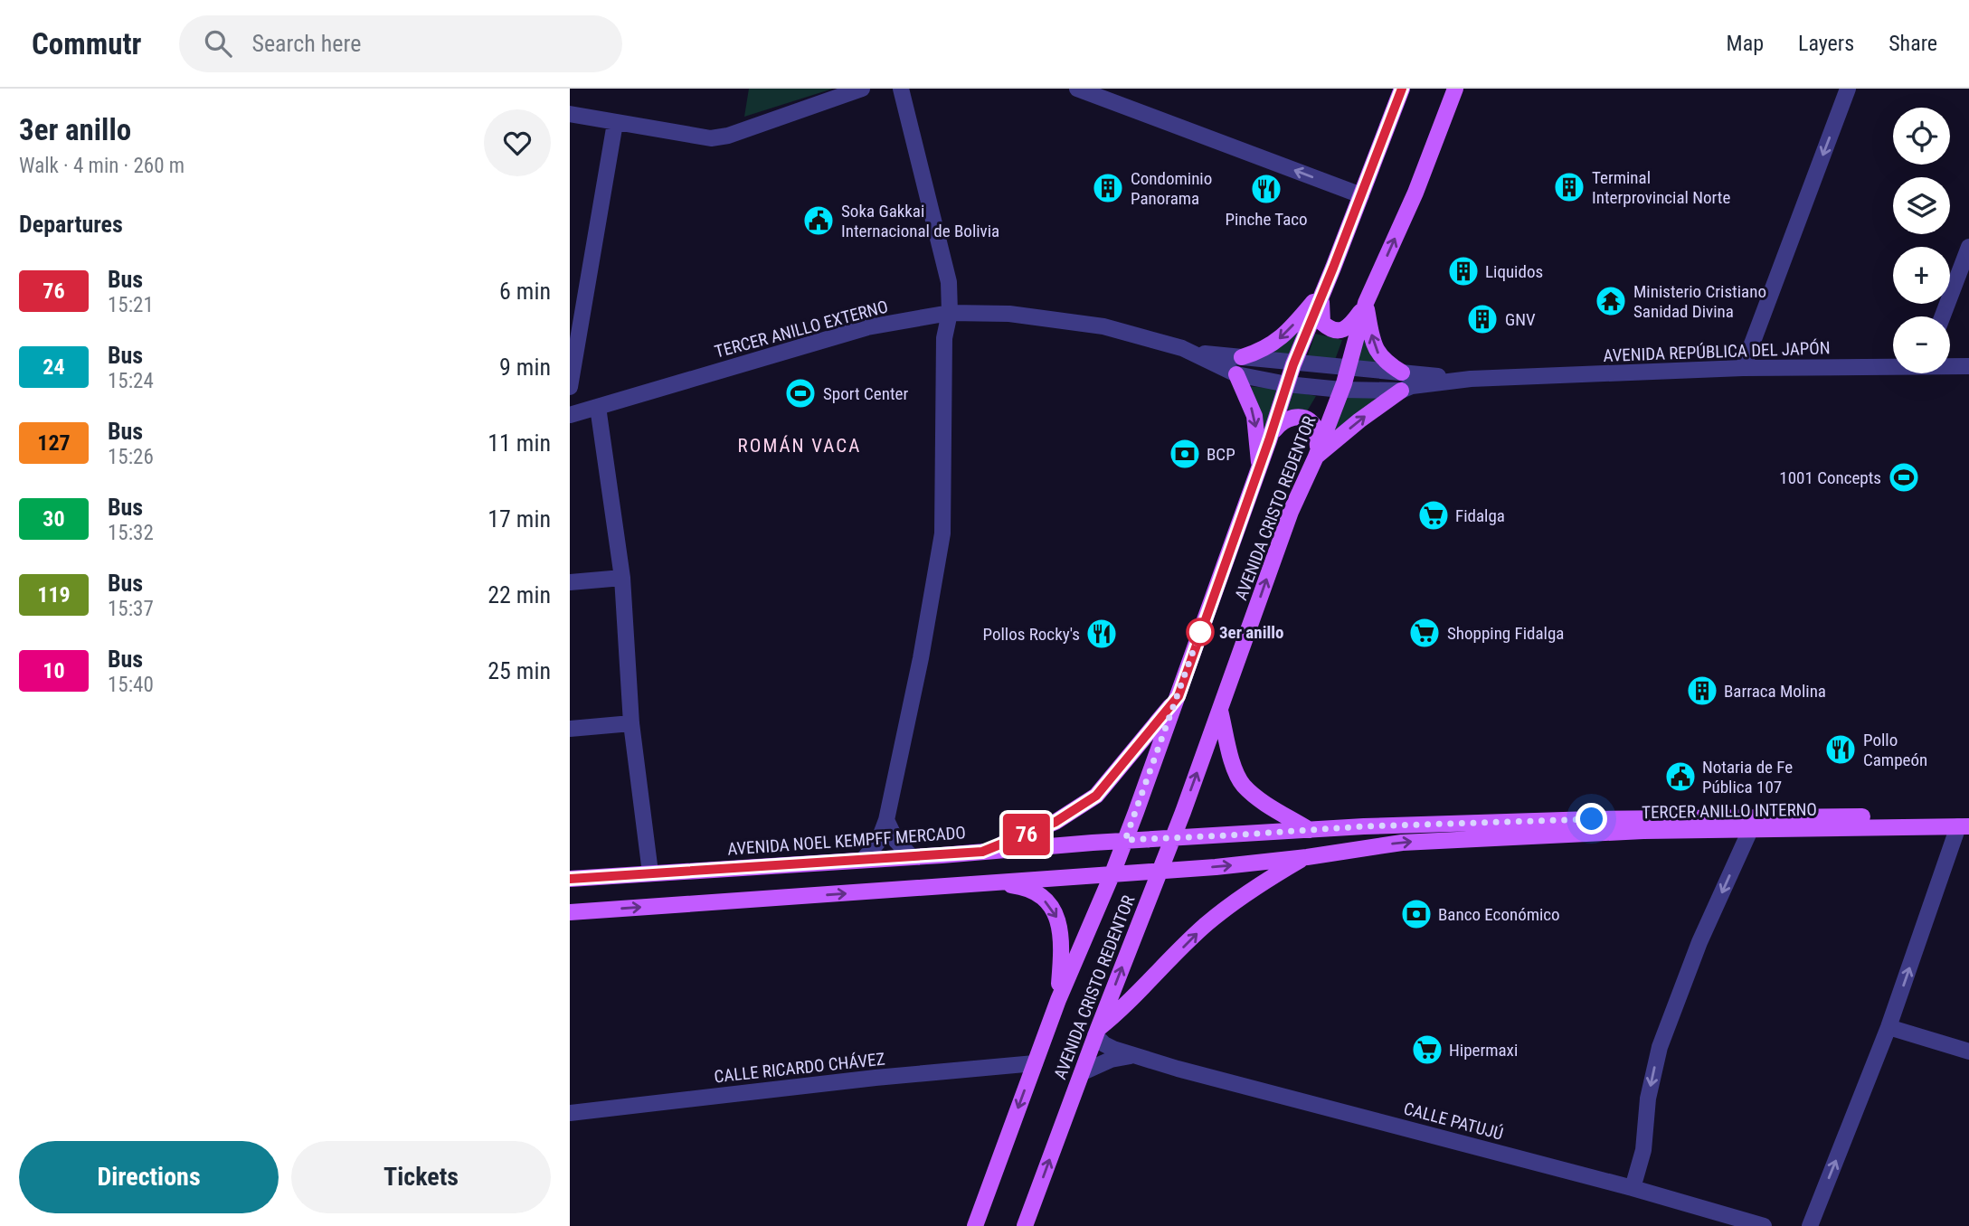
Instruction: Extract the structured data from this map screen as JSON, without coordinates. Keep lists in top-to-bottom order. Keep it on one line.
{"streets":{"main road":["AVENIDA CRISTO REDENTOR","TERCER ANILLO INTERNO","AVENIDA NOEL KEMPFF MERCADO"],"street":["TERCER ANILLO EXTERNO","AVENIDA REPÚBLICA DEL JAPÓN","CALLE RICARDO CHÁVEZ","CALLE PATUJÚ"]},"crossings":[["TERCER ANILLO EXTERNO","AVENIDA REPÚBLICA DEL JAPÓN"],["TERCER ANILLO EXTERNO","AVENIDA CRISTO REDENTOR"],["AVENIDA CRISTO REDENTOR","TERCER ANILLO INTERNO"],["AVENIDA CRISTO REDENTOR","AVENIDA NOEL KEMPFF MERCADO"],["AVENIDA CRISTO REDENTOR","CALLE RICARDO CHÁVEZ"],["AVENIDA CRISTO REDENTOR","CALLE PATUJÚ"],["TERCER ANILLO INTERNO","AVENIDA NOEL KEMPFF MERCADO"]],"districts":["ROMÁN VACA"],"places":{"building":["Terminal Interprovincial Norte","Condominio Panorama","Liquidos","GNV","Barraca Molina"],"restaurant":["Pinche Taco","Pollos Rocky's","Pollo Campeón"],"public building":["Soka Gakkai Internacional de Bolivia","Notaria de Fe Pública 107"],"temple":["Ministerio Cristiano Sanidad Divina"],"sports":["Sport Center","1001 Concepts"],"bank":["BCP","Banco Económico"],"supermarket":["Fidalga","Shopping Fidalga","Hipermaxi"],"other":["3er anillo"]},"lines":["bus line 76"],"page":{"header":"Commutr","search":"Search here","nav":["Map","Layers","Share"],"heading":[["3er anillo","Walk · 4 min · 260 m"],"Departures"],"on_map":"76","map_buttons":["+","−"],"list":[{"mark":"76","name":"Bus","note":"15:21","value":"6 min"},{"mark":"24","name":"Bus","note":"15:24","value":"9 min"},{"mark":"127","name":"Bus","note":"15:26","value":"11 min"},{"mark":"30","name":"Bus","note":"15:32","value":"17 min"},{"mark":"119","name":"Bus","note":"15:37","value":"22 min"},{"mark":"10","name":"Bus","note":"15:40","value":"25 min"}],"buttons":["Directions","Tickets"]}}
